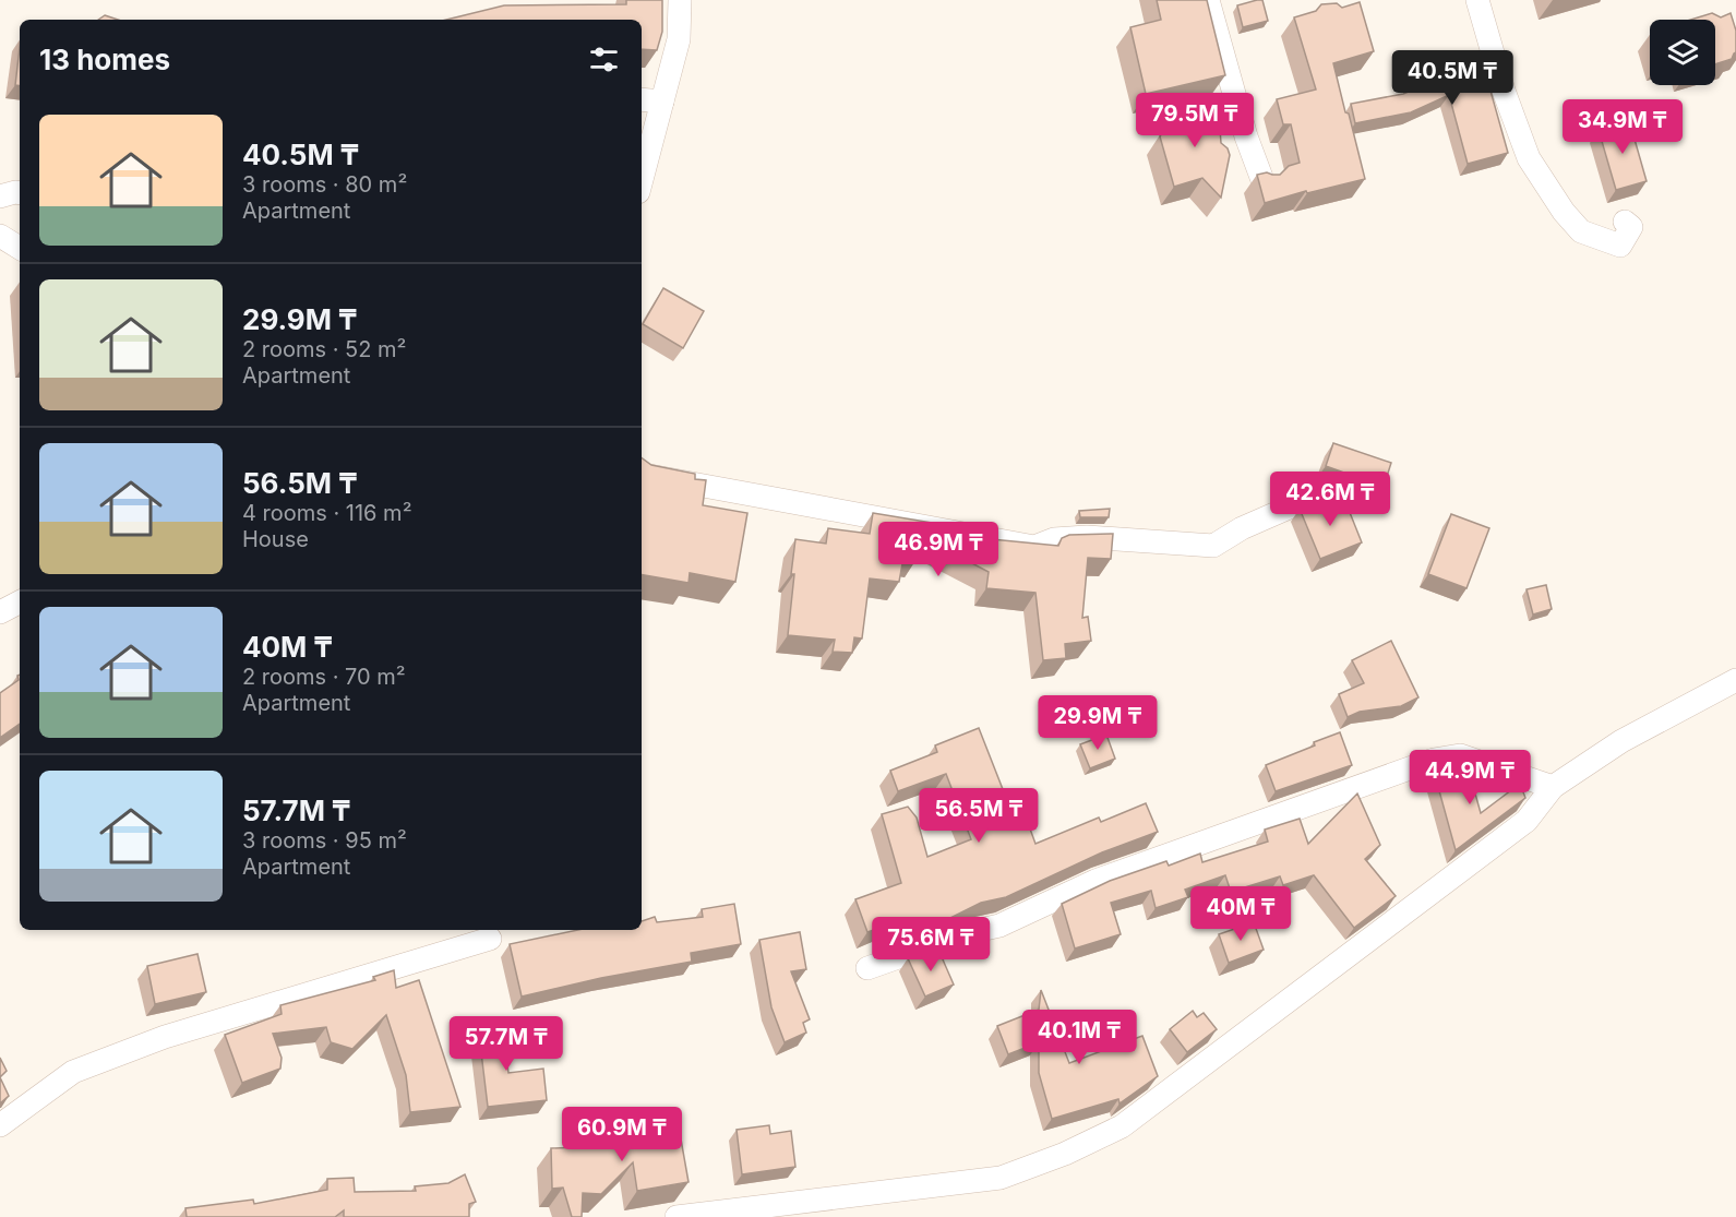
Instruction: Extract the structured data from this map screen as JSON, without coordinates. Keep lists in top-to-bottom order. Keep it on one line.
{"page":{"heading":"13 homes","price":["40.5M ₸","79.5M ₸","34.9M ₸","42.6M ₸","46.9M ₸","29.9M ₸","44.9M ₸","56.5M ₸","40M ₸","75.6M ₸","40.1M ₸","57.7M ₸","60.9M ₸"],"list":[{"name":"40.5M ₸","note":"3 rooms · 80 m² · Apartment"},{"name":"29.9M ₸","note":"2 rooms · 52 m² · Apartment"},{"name":"56.5M ₸","note":"4 rooms · 116 m² · House"},{"name":"40M ₸","note":"2 rooms · 70 m² · Apartment"},{"name":"57.7M ₸","note":"3 rooms · 95 m² · Apartment"}]}}
